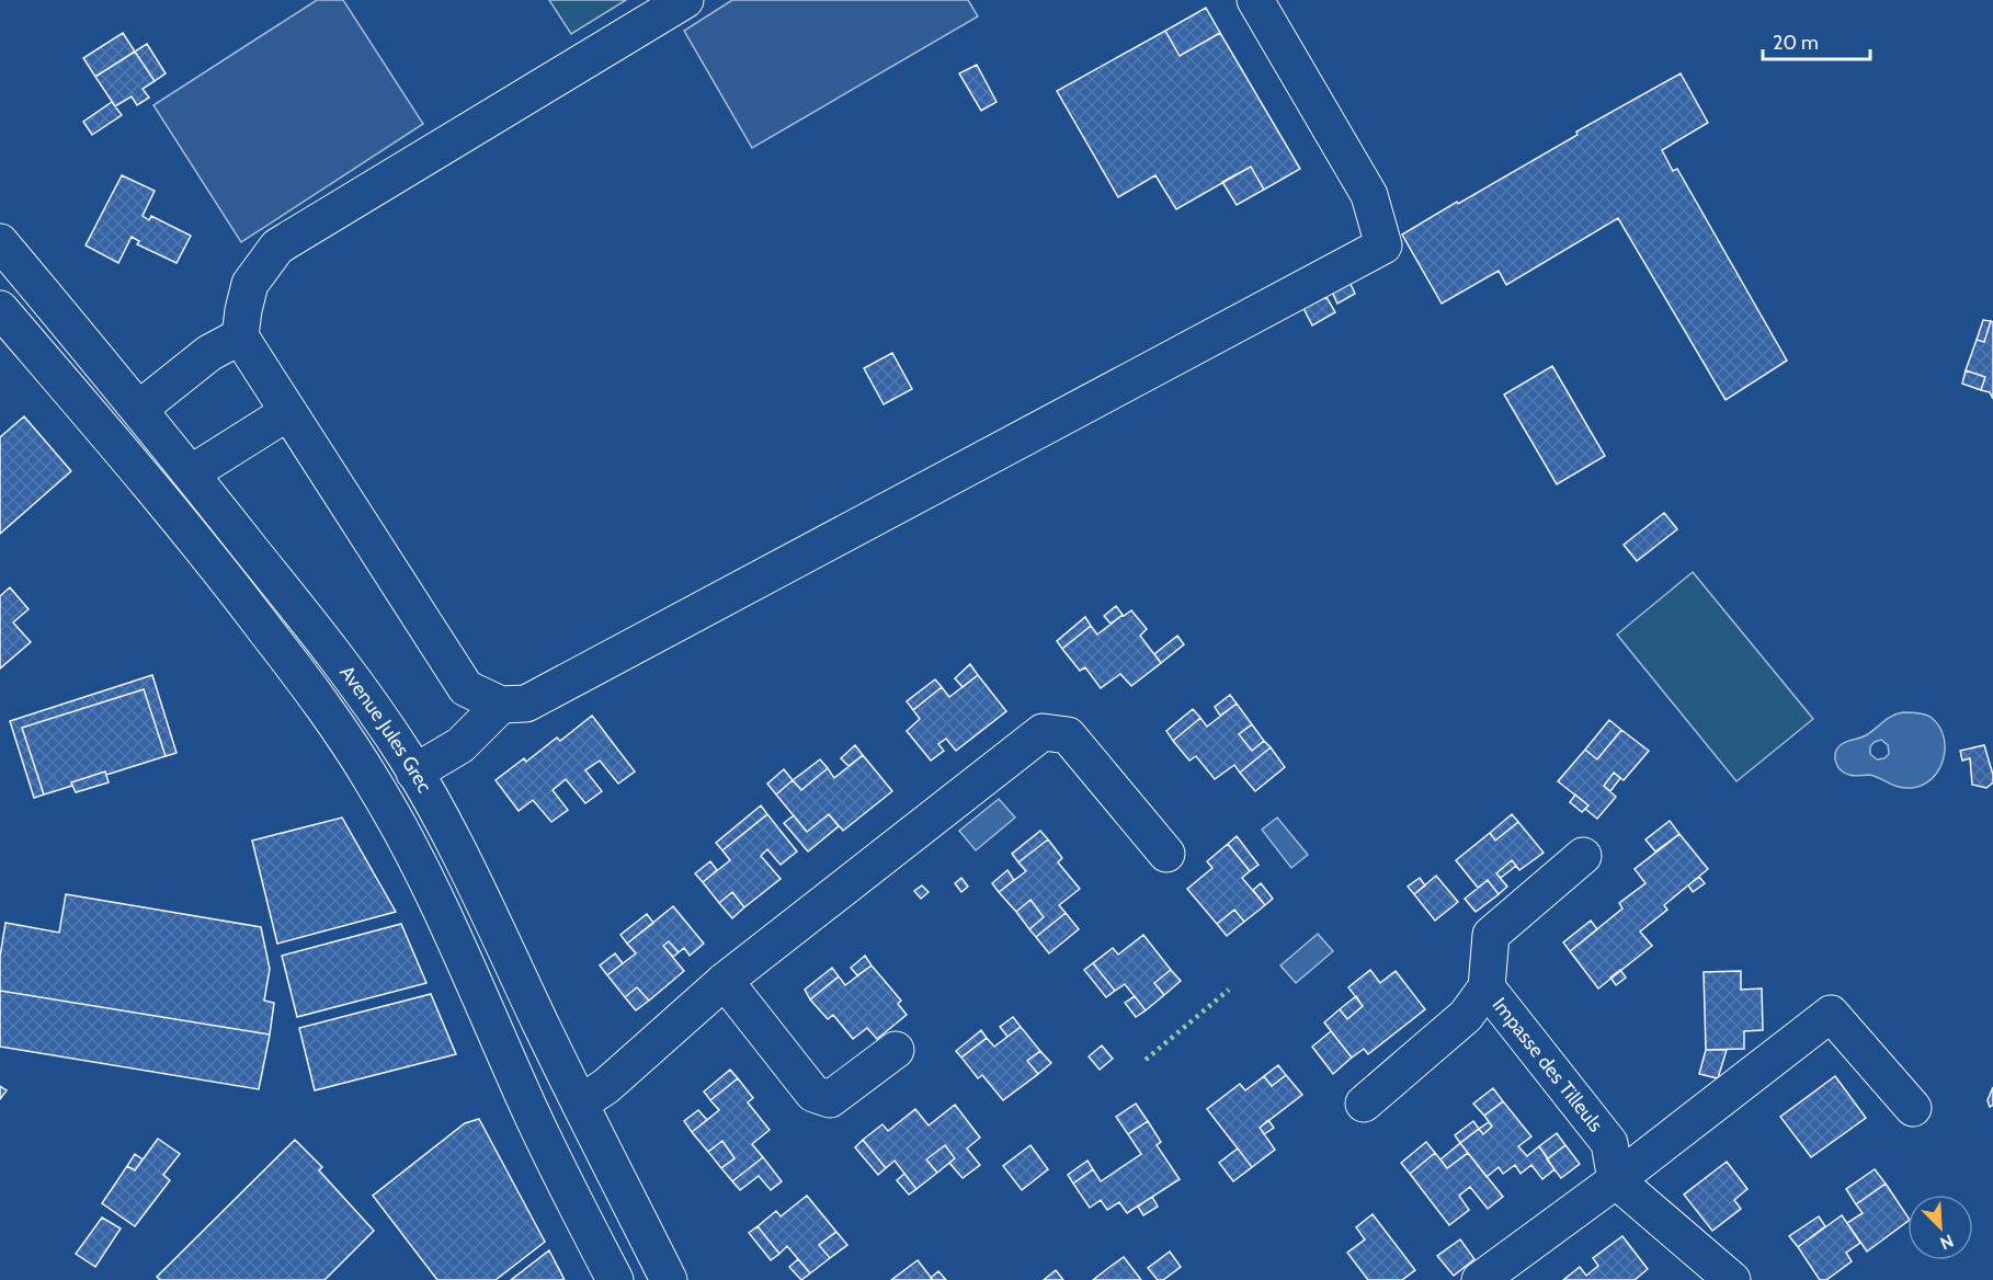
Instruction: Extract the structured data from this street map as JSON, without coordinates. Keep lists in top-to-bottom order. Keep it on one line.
{"streets":{"street":["Avenue Jules Grec","Impasse des Tilleuls"]},"scale_bar":"20 m","north":"bottom right"}
